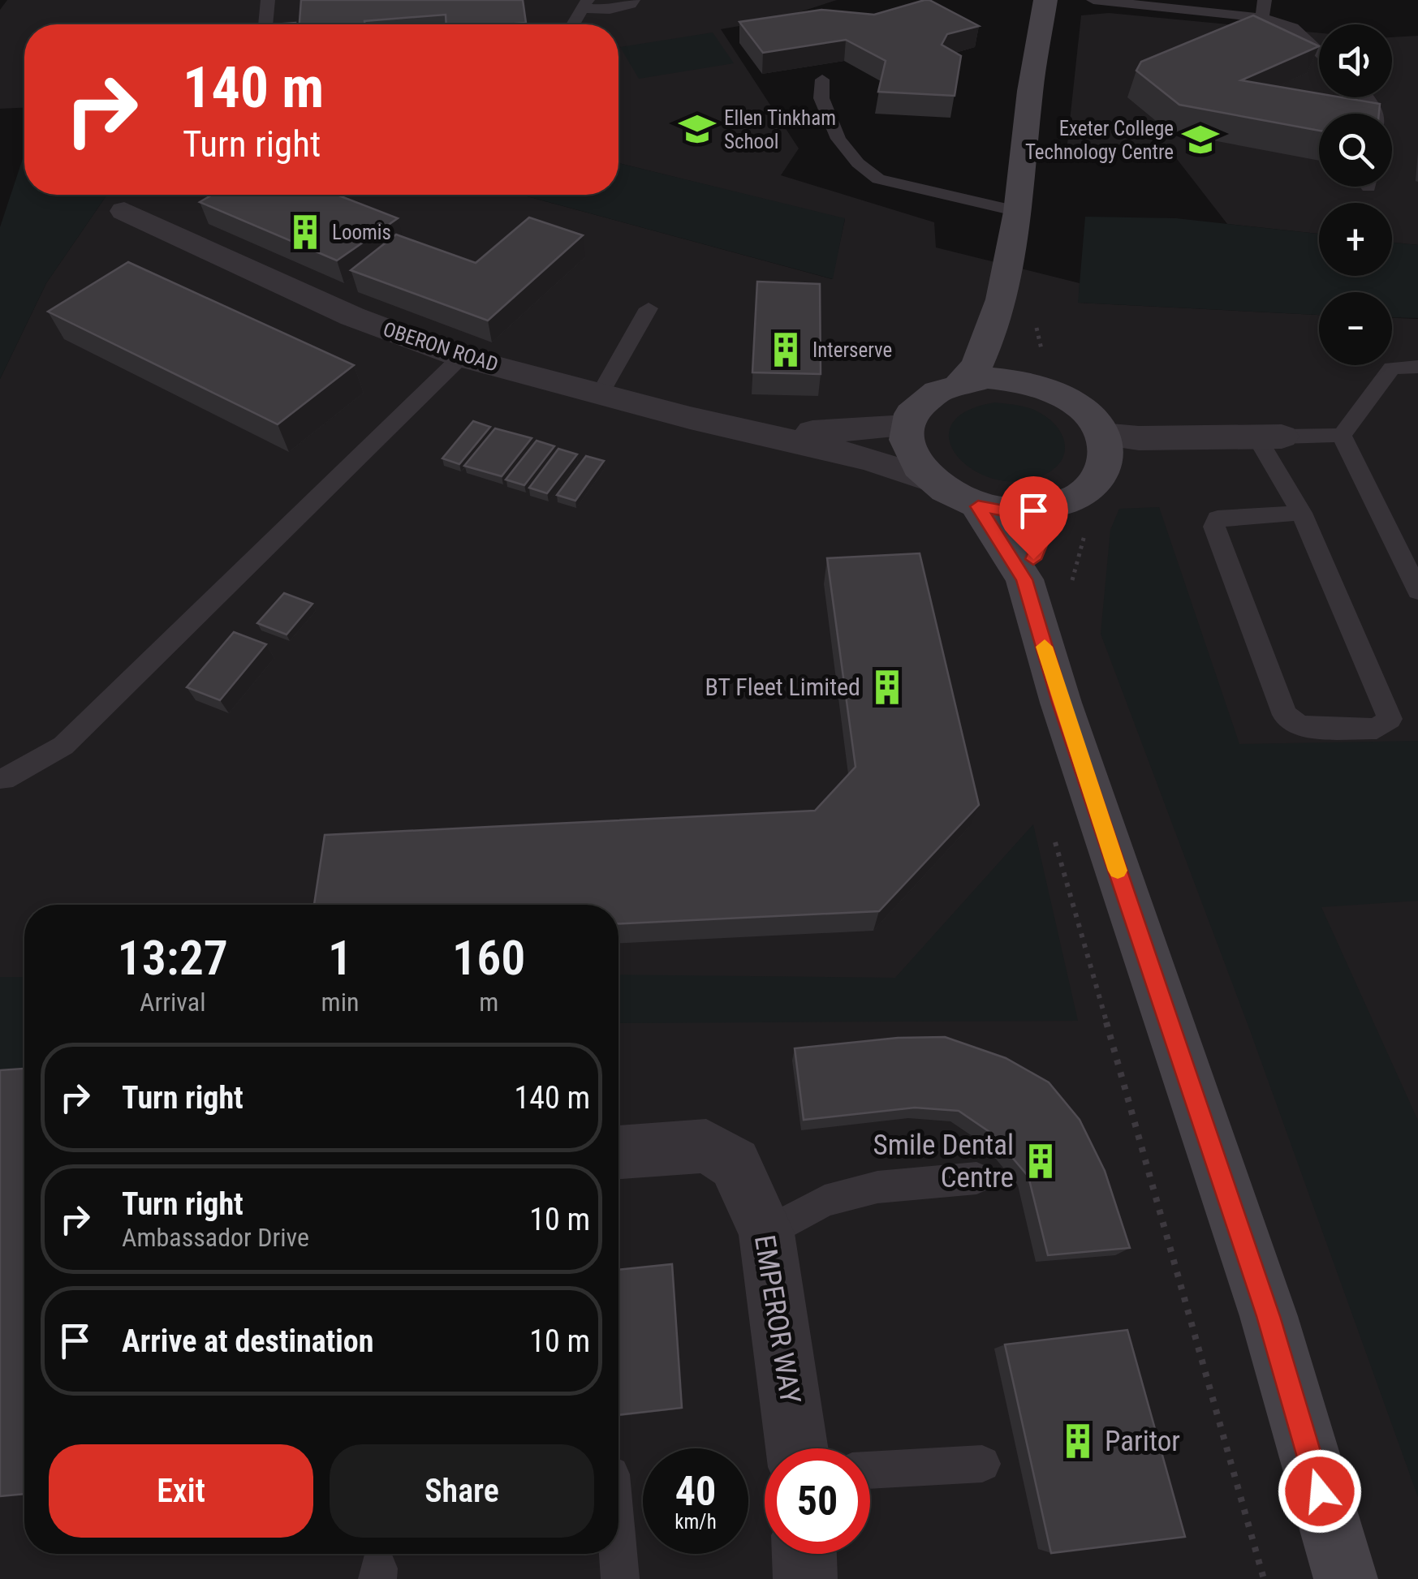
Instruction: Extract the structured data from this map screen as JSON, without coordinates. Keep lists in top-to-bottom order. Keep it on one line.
{"streets":{"street":["OBERON ROAD","EMPEROR WAY"]},"places":{"school or university":["Ellen Tinkham School","Exeter College Technology Centre"],"building":["Loomis","Interserve","BT Fleet Limited","Smile Dental Centre","Paritor"]},"page":{"map_buttons":["+","−"],"turn":["140 m","Turn right"],"eta":["13:27","Arrival","1","min","160","m"],"list":[{"name":"Turn right","value":"140 m"},{"name":"Turn right","note":"Ambassador Drive","value":"10 m"},{"name":"Arrive at destination","value":"10 m"}],"buttons":["Exit","Share"],"speed":"40 km/h","limit":"50"}}
